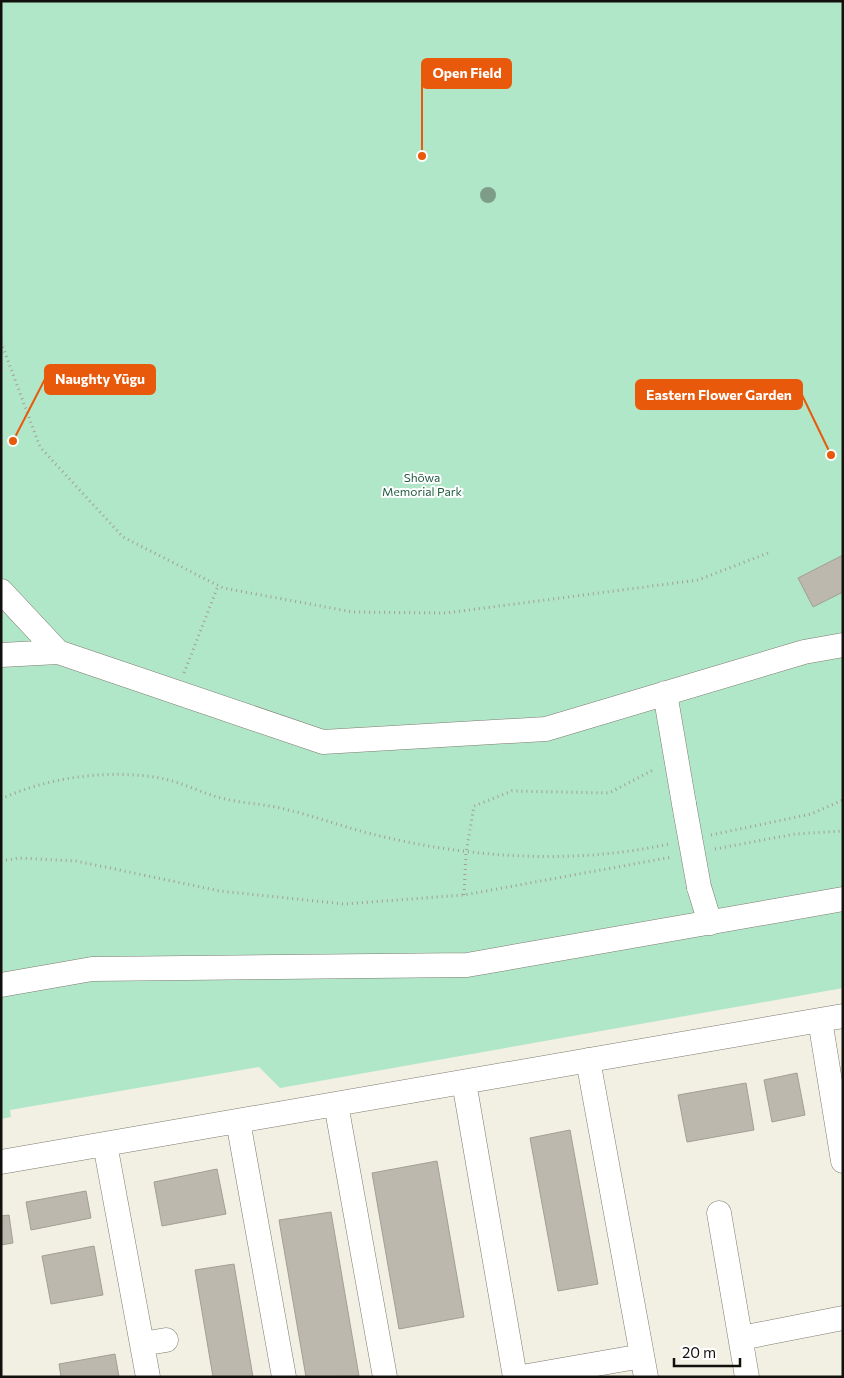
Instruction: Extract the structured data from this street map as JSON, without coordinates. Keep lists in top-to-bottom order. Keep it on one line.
{"parks":["Shōwa Memorial Park"],"places":["Open Field","Naughty Yūgu","Eastern Flower Garden"],"scale_bar":"20 m"}
